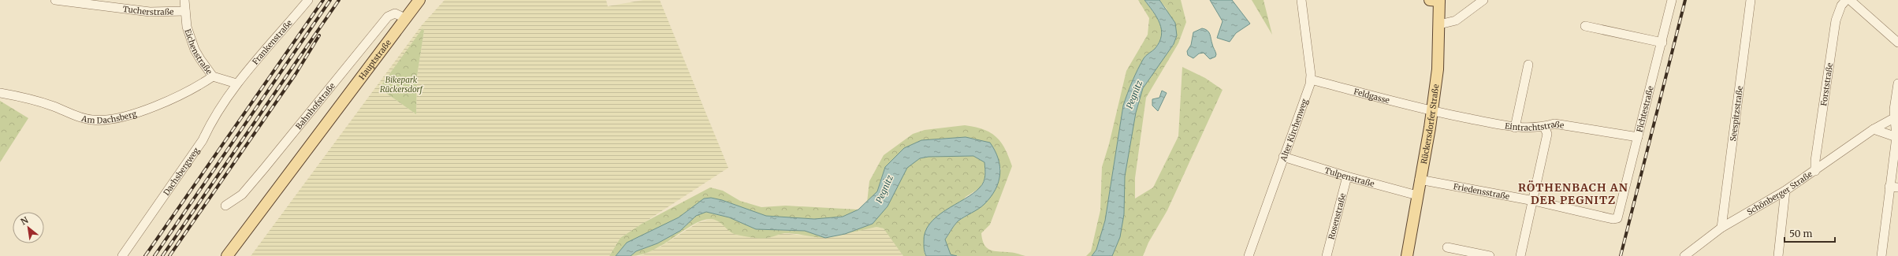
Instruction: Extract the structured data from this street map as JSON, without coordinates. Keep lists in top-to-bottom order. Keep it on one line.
{"streets":{"main road":["Hauptstraße","Rückersdorfer Straße"],"street":["Tucherstraße","Frankenstraße","Eichenstraße","Forststraße","Feldgasse","Bahnhofstraße","Fichtestraße","Am Dachsberg","Seespitzstraße","Eintrachtstraße","Alter Kirchenweg","Dachsbergweg","Tulpenstraße","Friedensstraße","Schönberger Straße","Rosenstraße"]},"crossings":[["Tucherstraße","Eichenstraße"],["Frankenstraße","Eichenstraße"],["Frankenstraße","Dachsbergweg"],["Eichenstraße","Am Dachsberg"],["Eichenstraße","Dachsbergweg"],["Hauptstraße","Bahnhofstraße"],["Forststraße","Schönberger Straße"],["Feldgasse","Rückersdorfer Straße"],["Feldgasse","Eintrachtstraße"],["Feldgasse","Alter Kirchenweg"],["Fichtestraße","Eintrachtstraße"],["Fichtestraße","Friedensstraße"],["Seespitzstraße","Schönberger Straße"],["Rückersdorfer Straße","Eintrachtstraße"],["Rückersdorfer Straße","Tulpenstraße"],["Rückersdorfer Straße","Friedensstraße"],["Alter Kirchenweg","Tulpenstraße"],["Tulpenstraße","Rosenstraße"]],"districts":["RÖTHENBACH AN DER PEGNITZ"],"water":["Pegnitz"],"parks":["Bikepark Rückersdorf"],"scale_bar":"50 m","north":"top left"}
